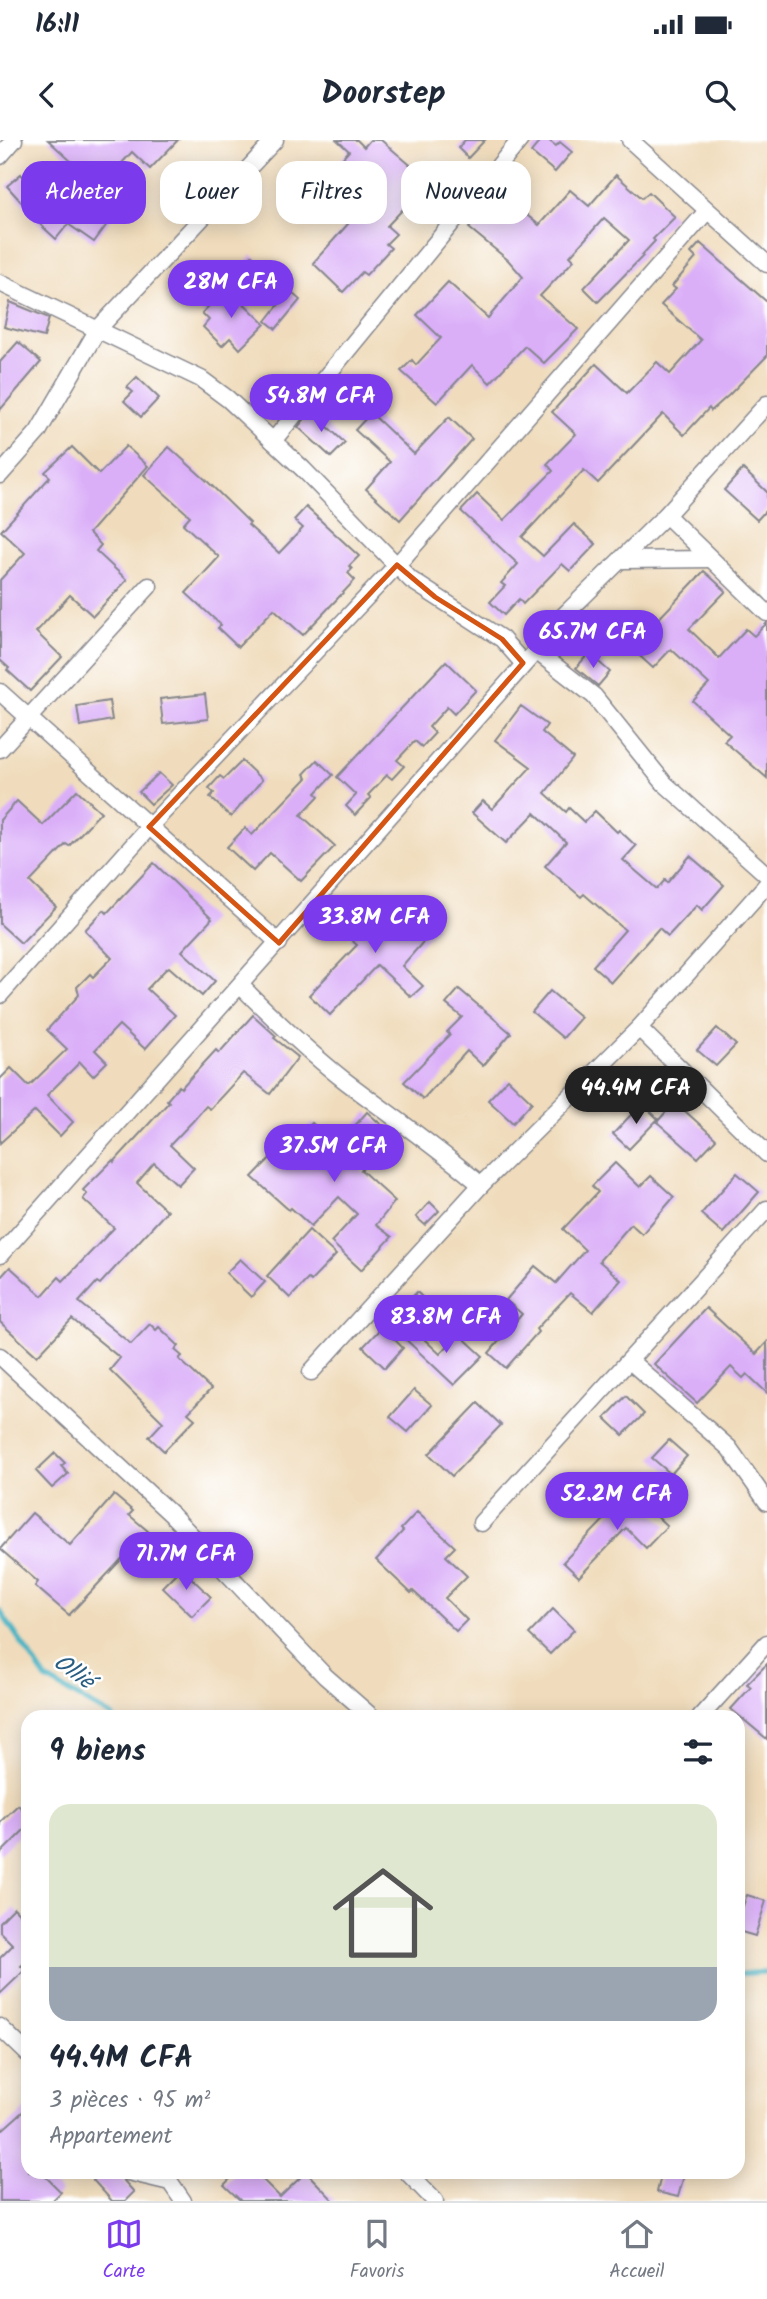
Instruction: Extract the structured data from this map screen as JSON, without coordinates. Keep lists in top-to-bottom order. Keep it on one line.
{"water":["Ollié"],"page":{"status":"16:11","header":"Doorstep","chip":["Acheter","Louer","Filtres","Nouveau"],"price":["28M CFA","54.8M CFA","65.7M CFA","33.8M CFA","44.4M CFA","37.5M CFA","83.8M CFA","52.2M CFA","71.7M CFA"],"heading":"9 biens","list":[{"name":"44.4M CFA","note":"3 pièces · 95 m² · Appartement"}],"tabs":["Carte","Favoris","Accueil"]}}
